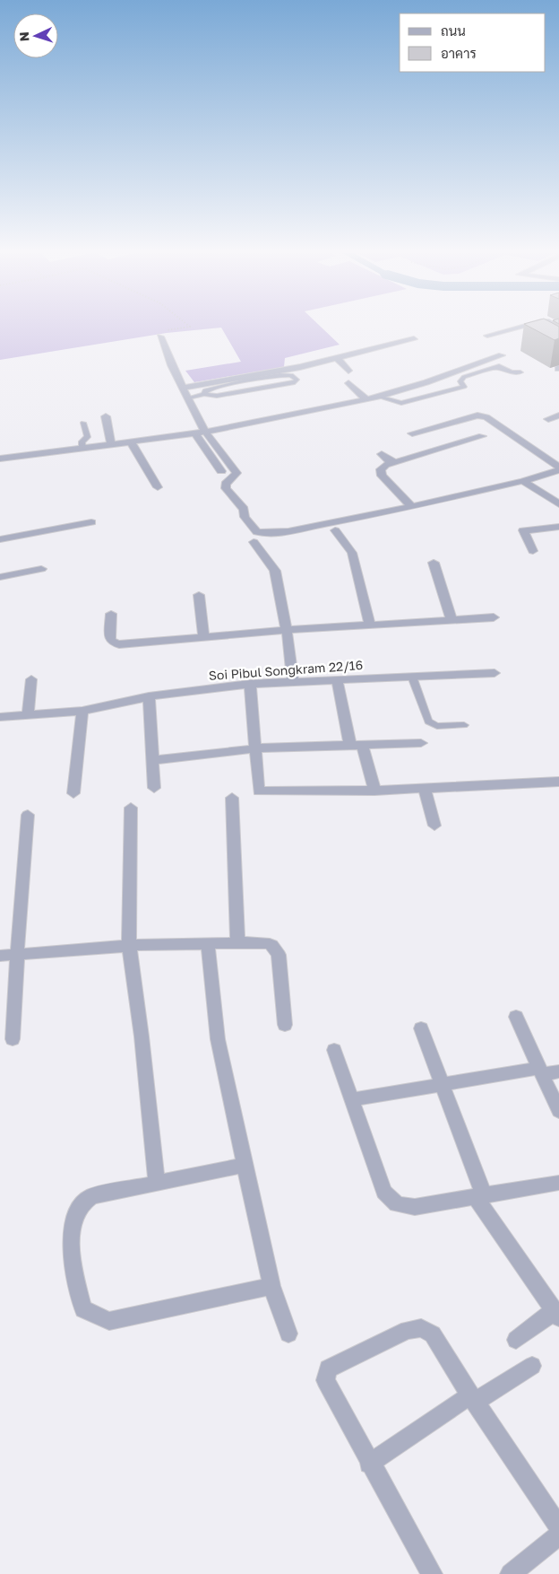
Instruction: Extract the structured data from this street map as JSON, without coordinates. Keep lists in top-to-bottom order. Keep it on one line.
{"streets":{"street":["Soi Pibul Songkram 22/16"]},"legend":["ถนน","อาคาร"],"north":"left"}
